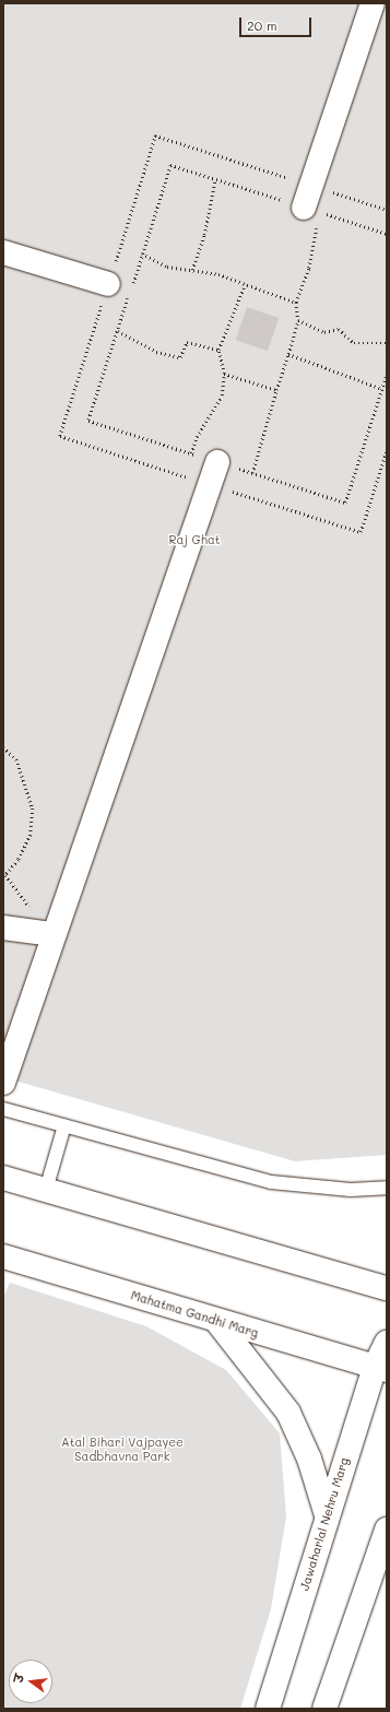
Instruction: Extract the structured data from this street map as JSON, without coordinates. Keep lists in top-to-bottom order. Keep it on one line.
{"streets":{"main road":["Mahatma Gandhi Marg","Jawaharlal Nehru Marg"]},"crossings":[["Mahatma Gandhi Marg","Jawaharlal Nehru Marg"]],"parks":["Raj Ghat","Atal Bihari Vajpayee Sadbhavna Park"],"scale_bar":"20 m","north":"left"}
